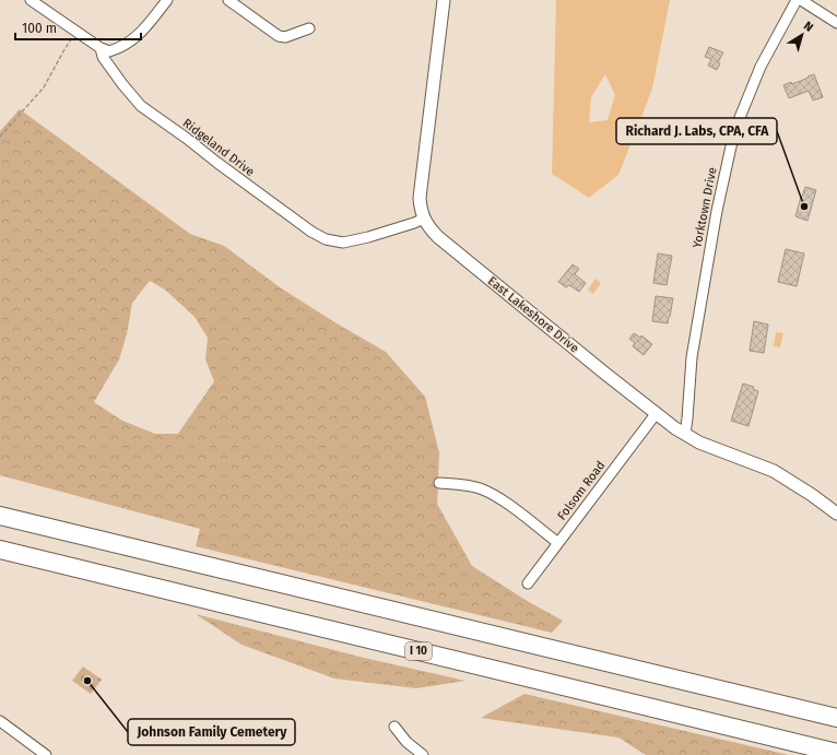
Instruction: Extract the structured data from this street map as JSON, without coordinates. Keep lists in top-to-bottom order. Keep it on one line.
{"streets":{"highway":["I 10"],"street":["Ridgeland Drive","Yorktown Drive","East Lakeshore Drive","Folsom Road"]},"crossings":[["Ridgeland Drive","East Lakeshore Drive"],["Yorktown Drive","East Lakeshore Drive"],["East Lakeshore Drive","Folsom Road"]],"places":["Richard J. Labs, CPA, CFA","Johnson Family Cemetery"],"scale_bar":"100 m","north":"top right"}
